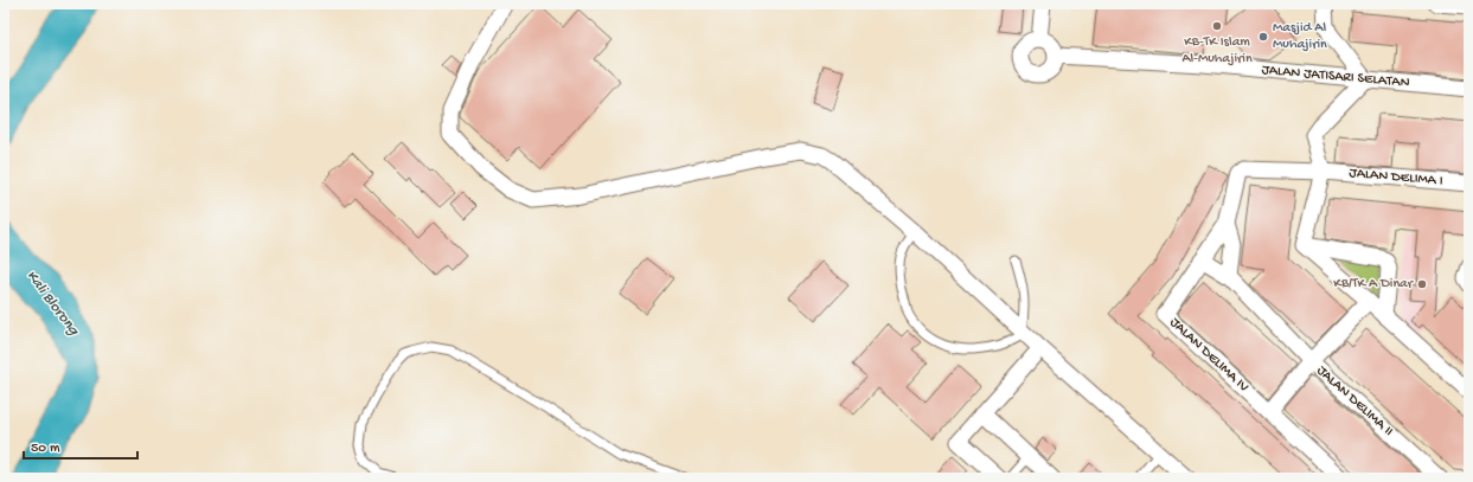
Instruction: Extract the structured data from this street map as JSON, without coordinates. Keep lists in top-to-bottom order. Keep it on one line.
{"streets":{"street":["JALAN JATISARI SELATAN","JALAN DELIMA I","JALAN DELIMA IV","JALAN DELIMA II"]},"crossings":[["JALAN DELIMA I","JALAN DELIMA IV"]],"water":["Kali Blorong"],"places":["KB-TK Islam Al-Muhajirin","Masjid Al Muhajirin","KB/TK A Dinar"],"scale_bar":"50 m"}
